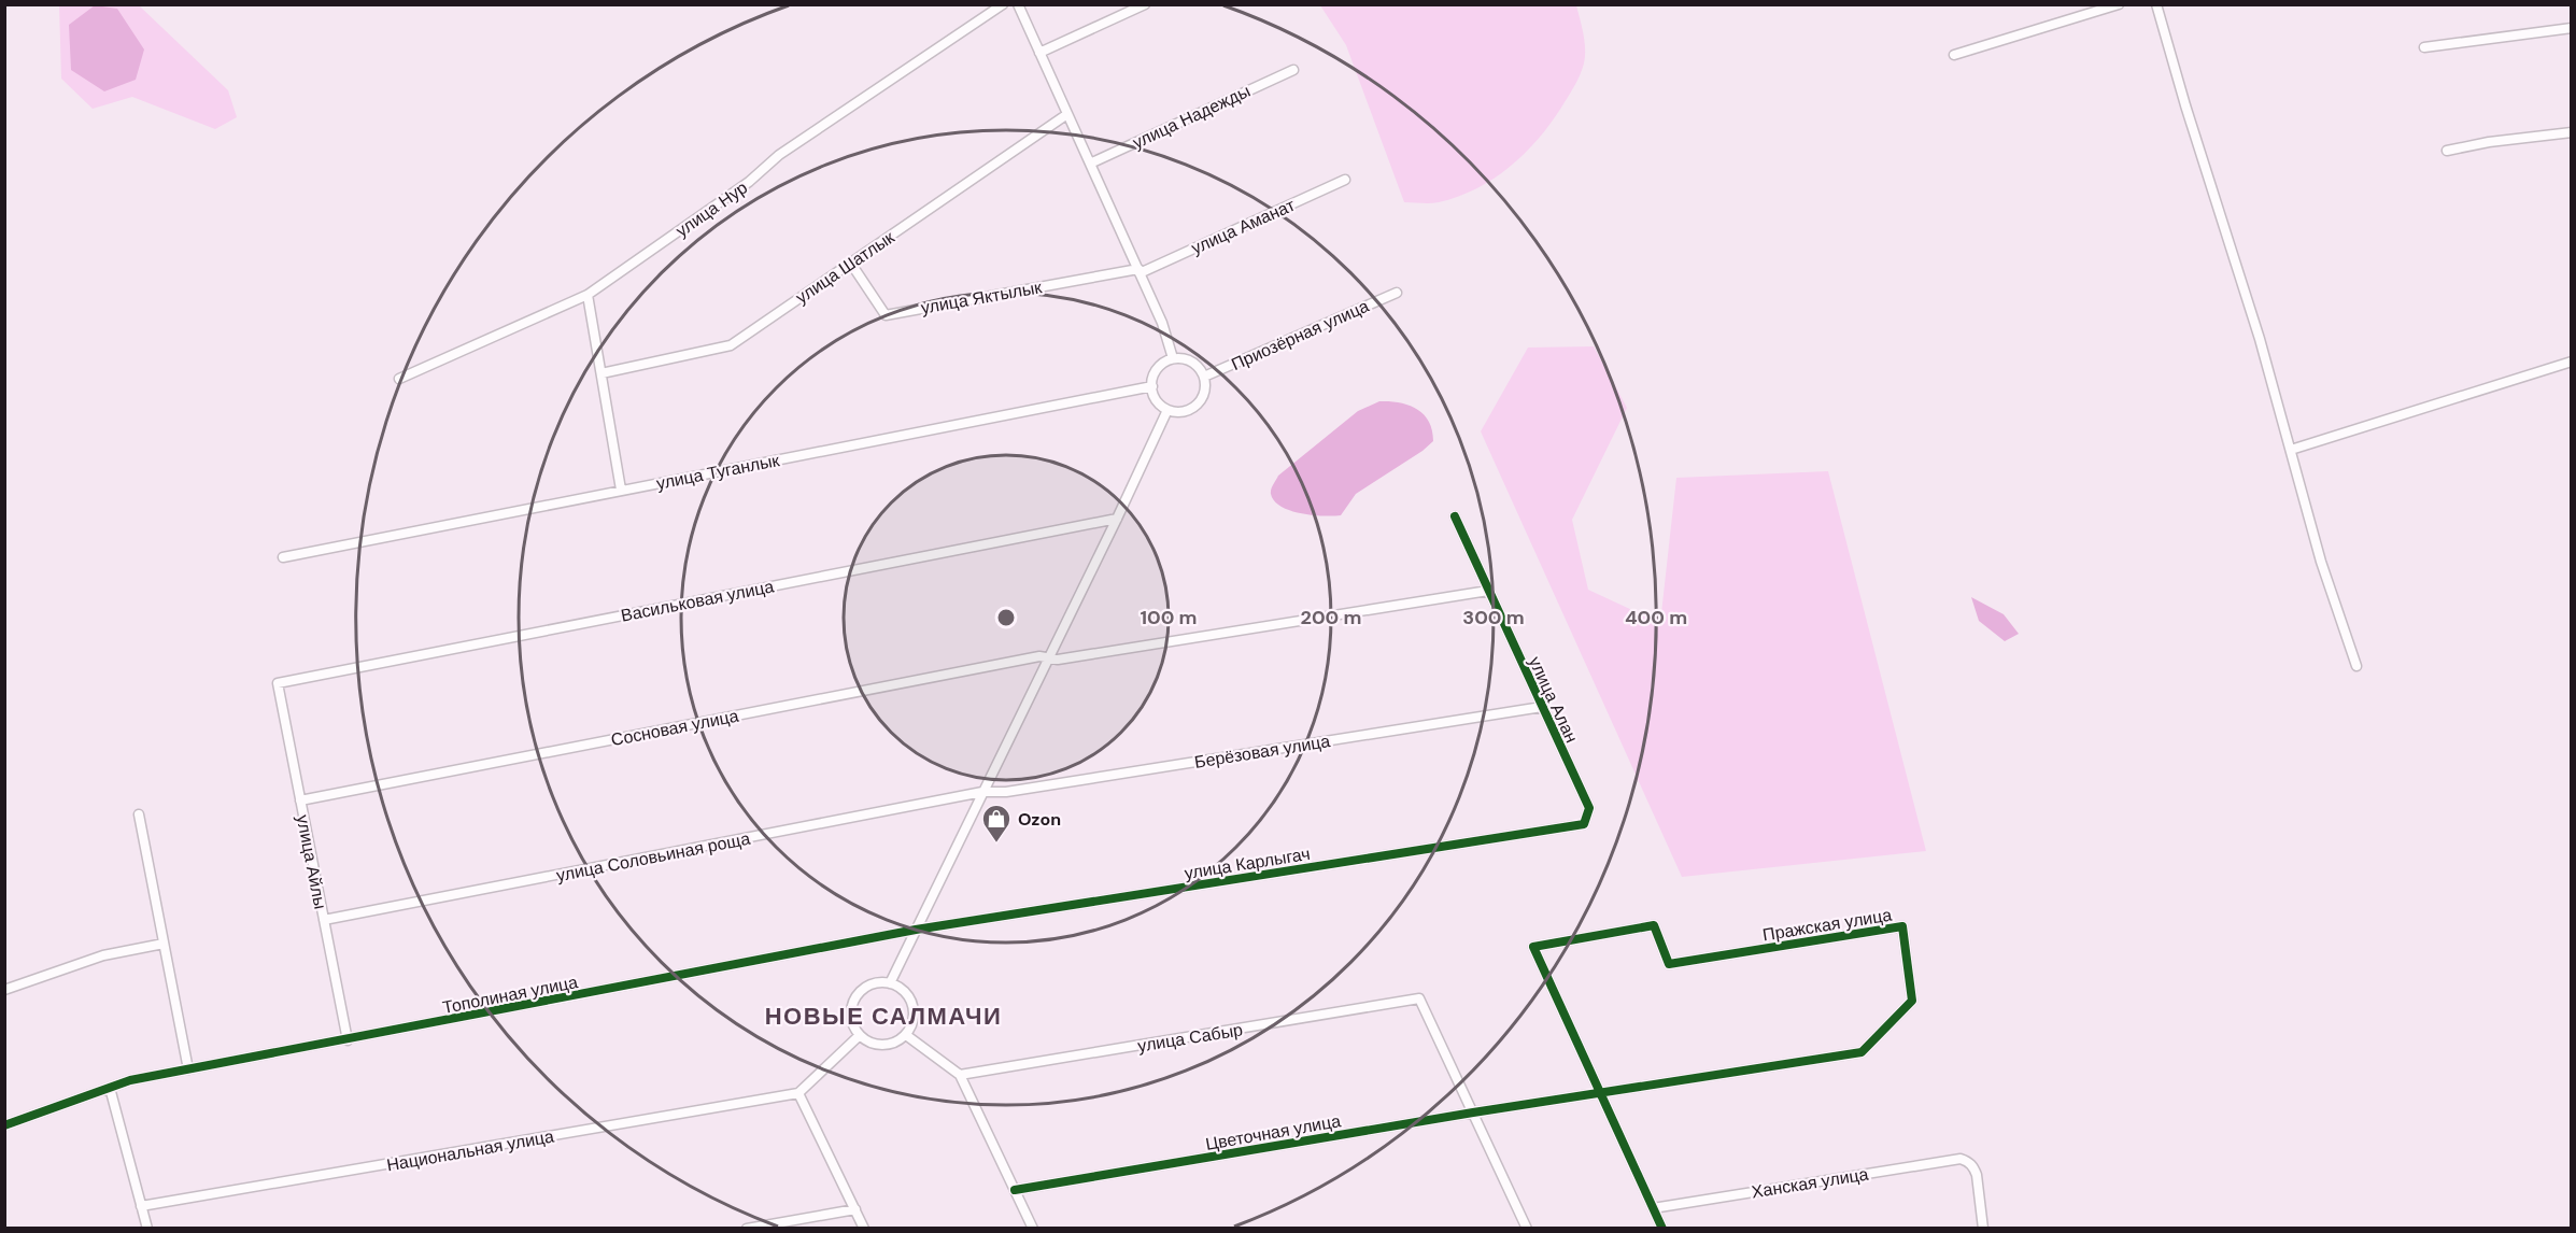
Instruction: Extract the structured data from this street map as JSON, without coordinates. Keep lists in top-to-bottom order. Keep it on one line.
{"streets":{"street":["улица Надежды","улица Нур","улица Аманат","улица Шатлык","улица Яктылык","Приозёрная улица","улица Туганлык","Васильковая улица","улица Алан","Сосновая улица","Берёзовая улица","улица Соловьиная роща","улица Айлы","улица Карлыгач","Пражская улица","Тополиная улица","улица Сабыр","Цветочная улица","Национальная улица","Ханская улица"]},"crossings":[["улица Аманат","улица Яктылык"],["улица Шатлык","улица Яктылык"],["Приозёрная улица","улица Туганлык"],["Васильковая улица","улица Айлы"],["улица Алан","Сосновая улица"],["улица Алан","Берёзовая улица"],["улица Алан","улица Карлыгач"],["Сосновая улица","улица Айлы"],["Берёзовая улица","улица Соловьиная роща"],["улица Соловьиная роща","улица Айлы"],["улица Айлы","Тополиная улица"],["улица Карлыгач","Тополиная улица"],["Пражская улица","Цветочная улица"],["Пражская улица","Ханская улица"],["улица Сабыр","Цветочная улица"]],"districts":["НОВЫЕ САЛМАЧИ"],"places":{"shop":["Ozon"]},"rings":["100 m","200 m","300 m","400 m"]}
